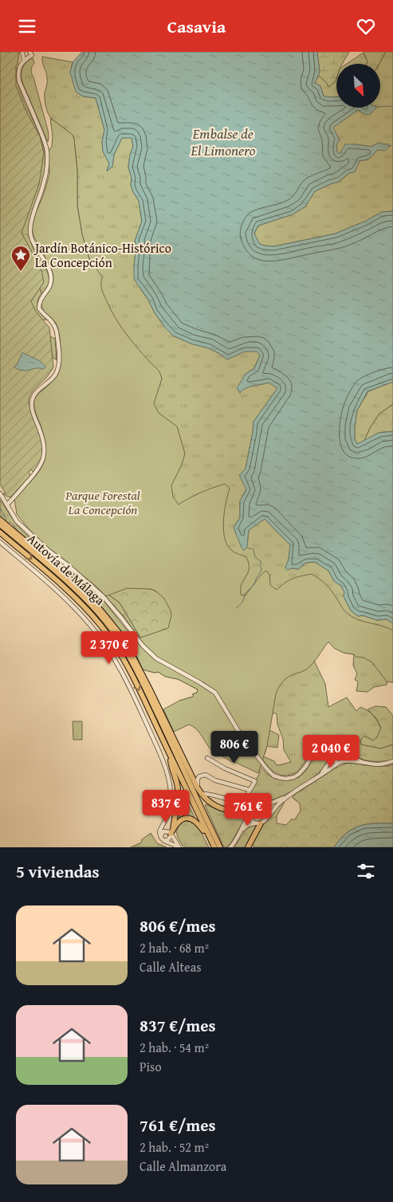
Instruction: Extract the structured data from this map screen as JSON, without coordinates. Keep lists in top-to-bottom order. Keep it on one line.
{"streets":{"highway":["Autovía de Málaga"]},"water":["Embalse de El Limonero"],"parks":["Parque Forestal La Concepción"],"places":{"place":["Jardín Botánico-Histórico La Concepción"]},"north":"bottom right","page":{"header":"Casavia","price":["2 370 €","806 €","2 040 €","837 €","761 €"],"heading":"5 viviendas","list":[{"name":"806 €/mes","note":"2 hab. · 68 m² · Calle Alteas"},{"name":"837 €/mes","note":"2 hab. · 54 m² · Piso"},{"name":"761 €/mes","note":"2 hab. · 52 m² · Calle Almanzora"}]}}
